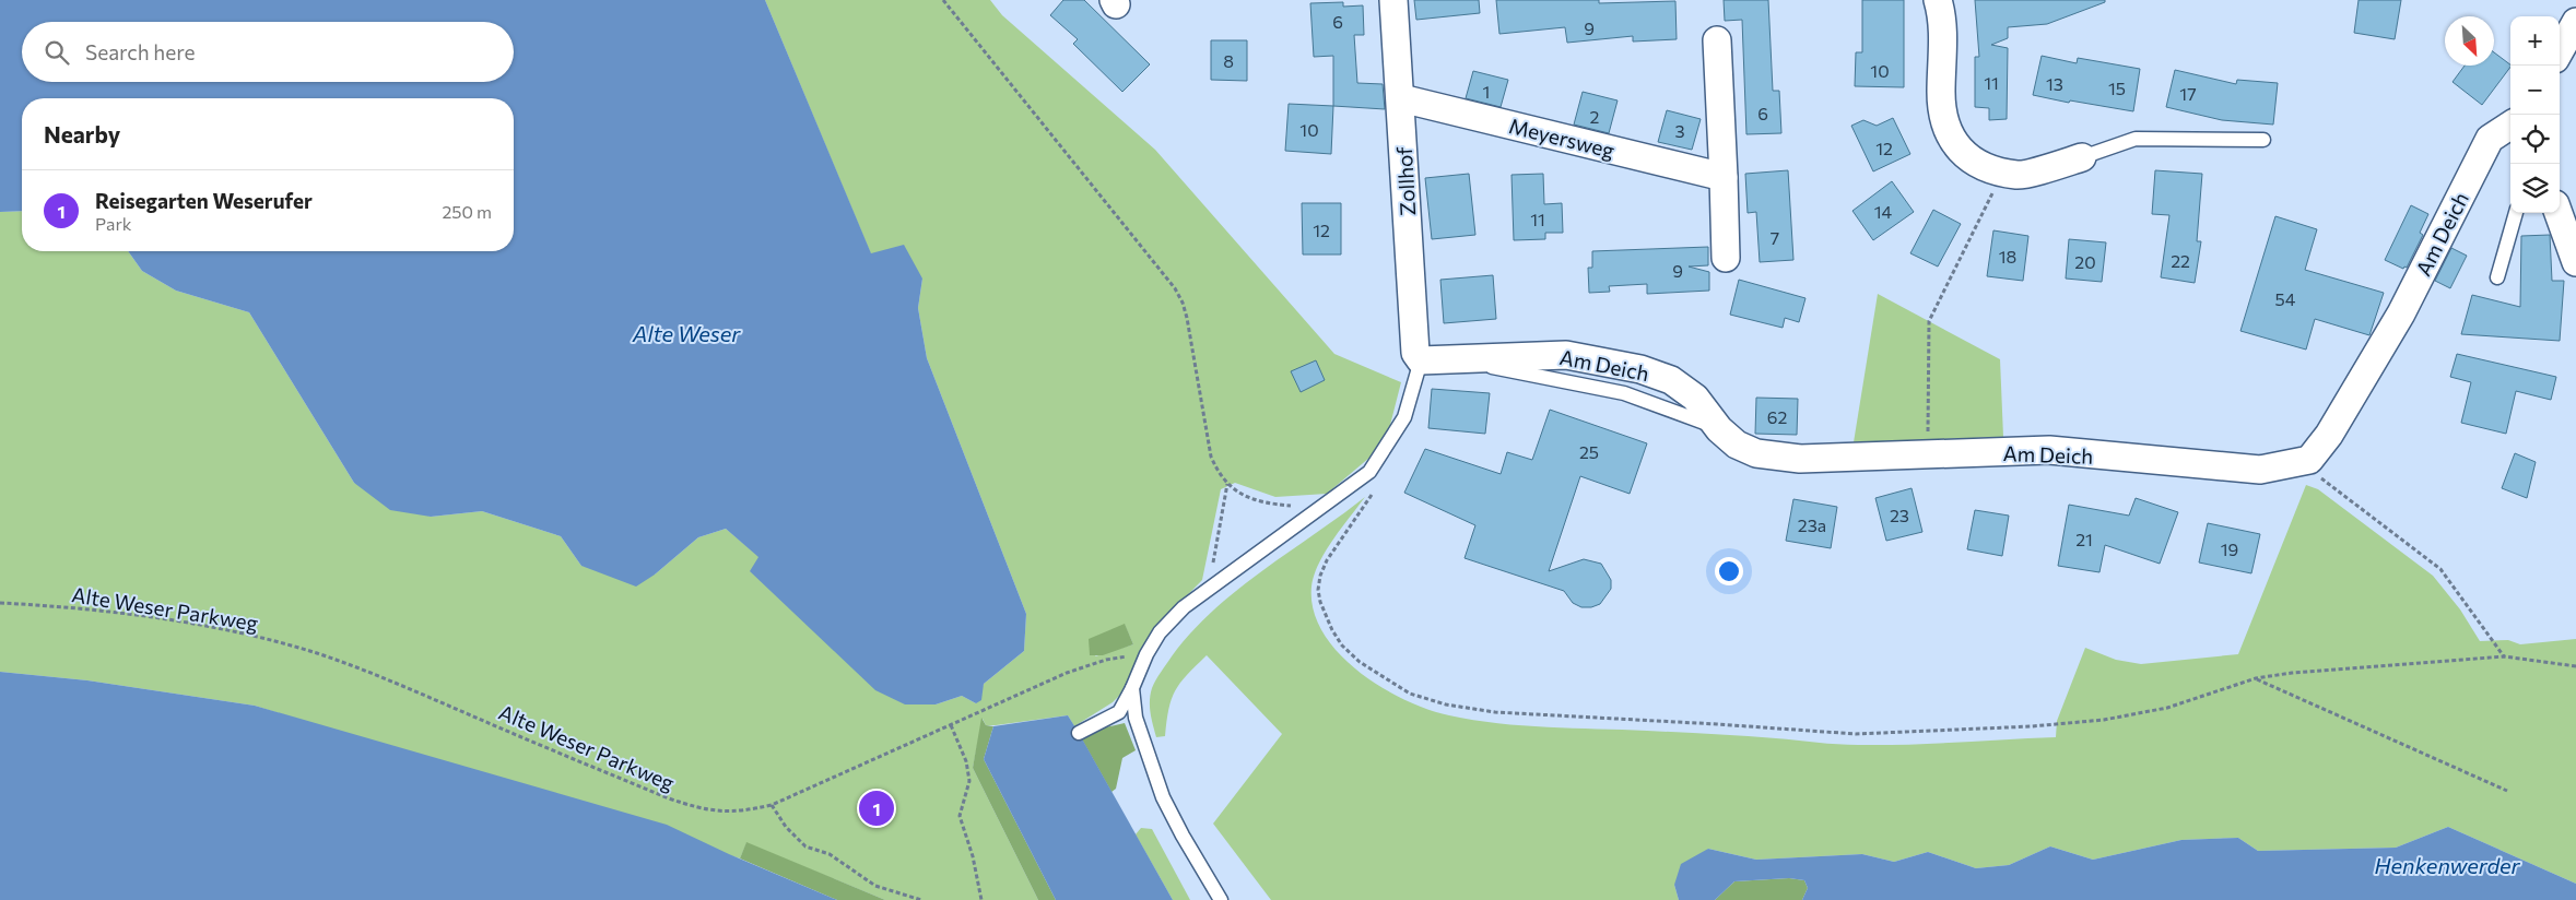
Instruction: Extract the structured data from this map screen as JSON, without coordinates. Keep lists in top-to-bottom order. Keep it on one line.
{"streets":{"street":["Meyersweg","Zollhof","Am Deich"],"path":["Alte Weser Parkweg"]},"crossings":[["Meyersweg","Zollhof"],["Zollhof","Am Deich"]],"water":["Alte Weser","Henkenwerder"],"house_numbers":["6","9","8","10","11","13","15","1","17","6","2","10","3","12","14","11","12","7","18","22","20","9","54","62","25","23","23a","21","19"],"north":"bottom right","page":{"map_buttons":["+","−"],"search":"Search here","heading":"Nearby","list":[{"mark":"1","name":"Reisegarten Weserufer","note":"Park","value":"250 m"}],"pins":"1"}}
